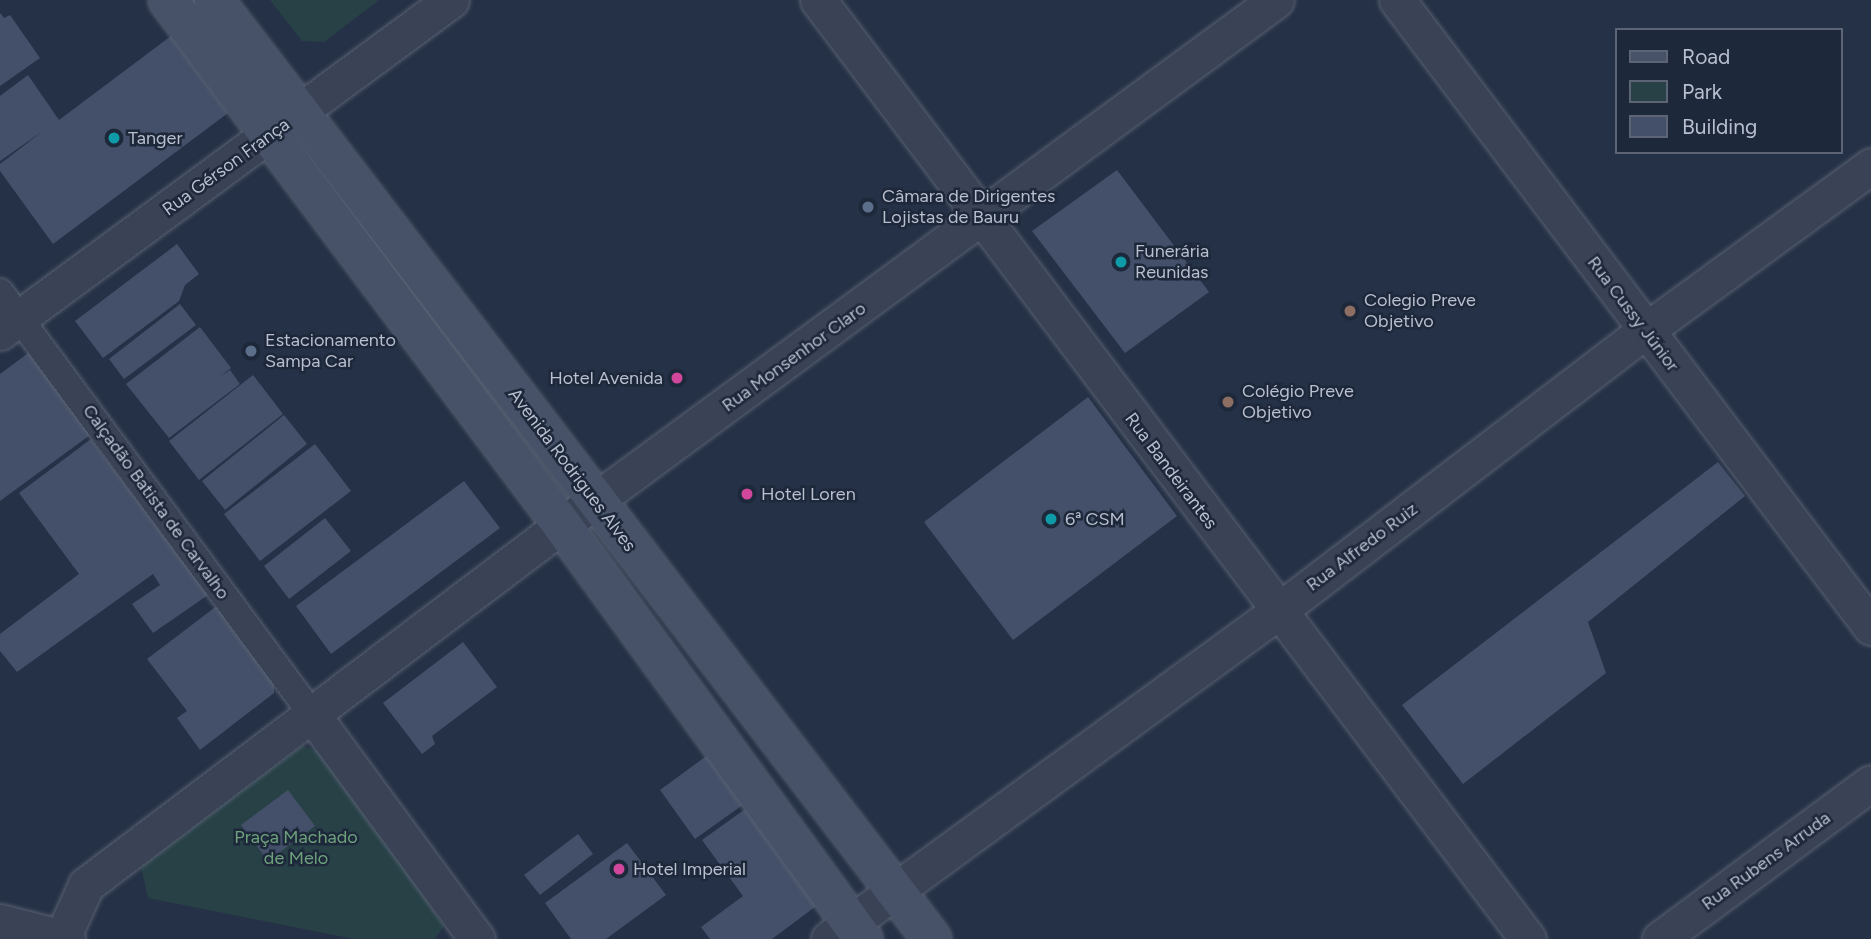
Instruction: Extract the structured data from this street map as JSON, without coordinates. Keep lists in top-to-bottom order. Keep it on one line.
{"streets":{"main road":["Avenida Rodrigues Alves"],"street":["Rua Gérson França","Rua Cussy Júnior","Rua Monsenhor Claro","Rua Bandeirantes","Calçadão Batista de Carvalho","Rua Alfredo Ruiz","Rua Rubens Arruda"]},"crossings":[["Rua Gérson França","Avenida Rodrigues Alves"],["Rua Gérson França","Calçadão Batista de Carvalho"],["Rua Cussy Júnior","Rua Alfredo Ruiz"],["Rua Monsenhor Claro","Avenida Rodrigues Alves"],["Rua Monsenhor Claro","Rua Bandeirantes"],["Rua Monsenhor Claro","Calçadão Batista de Carvalho"],["Avenida Rodrigues Alves","Rua Alfredo Ruiz"],["Rua Bandeirantes","Rua Alfredo Ruiz"]],"parks":["Praça Machado de Melo"],"places":["Tanger","Câmara de Dirigentes Lojistas de Bauru","Funerária Reunidas","Colegio Preve Objetivo","Estacionamento Sampa Car","Hotel Avenida","Colégio Preve Objetivo","Hotel Loren","6ª CSM","Hotel Imperial"],"legend":["Road","Park","Building"]}
